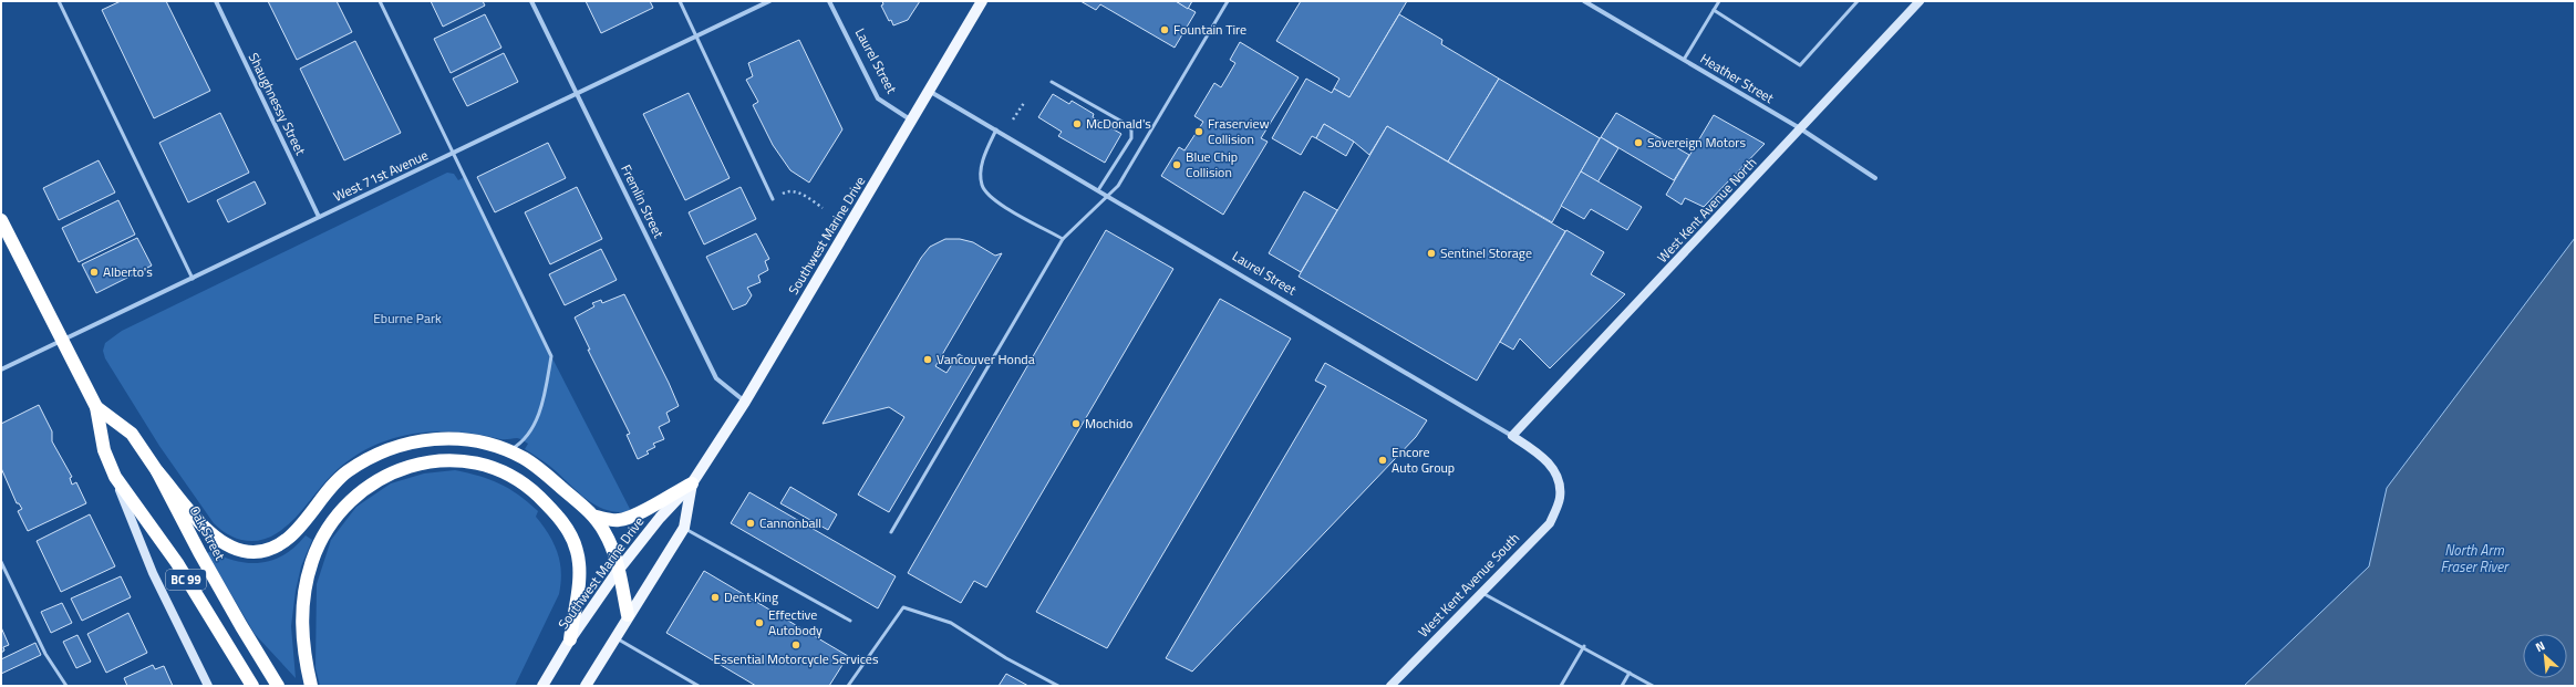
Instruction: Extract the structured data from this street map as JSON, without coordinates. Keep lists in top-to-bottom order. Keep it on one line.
{"streets":{"highway":["Oak Street","BC 99"],"main road":["Southwest Marine Drive"],"street":["Laurel Street","Heather Street","Shaughnessy Street","West 71st Avenue","Fremlin Street","West Kent Avenue North","West Kent Avenue South"]},"crossings":[["Laurel Street","West Kent Avenue North"],["Laurel Street","Southwest Marine Drive"],["Laurel Street","West Kent Avenue South"],["Heather Street","West Kent Avenue North"],["Shaughnessy Street","West 71st Avenue"],["West 71st Avenue","Fremlin Street"],["West 71st Avenue","Oak Street"],["Fremlin Street","Southwest Marine Drive"]],"water":["North Arm Fraser River"],"parks":["Eburne Park"],"places":["Fountain Tire","McDonald's","Fraserview Collision","Sovereign Motors","Blue Chip Collision","Sentinel Storage","Alberto's","Vancouver Honda","Mochido","Encore Auto Group","Cannonball","Dent King","Effective Autobody","Essential Motorcycle Services"],"north":"top left"}
